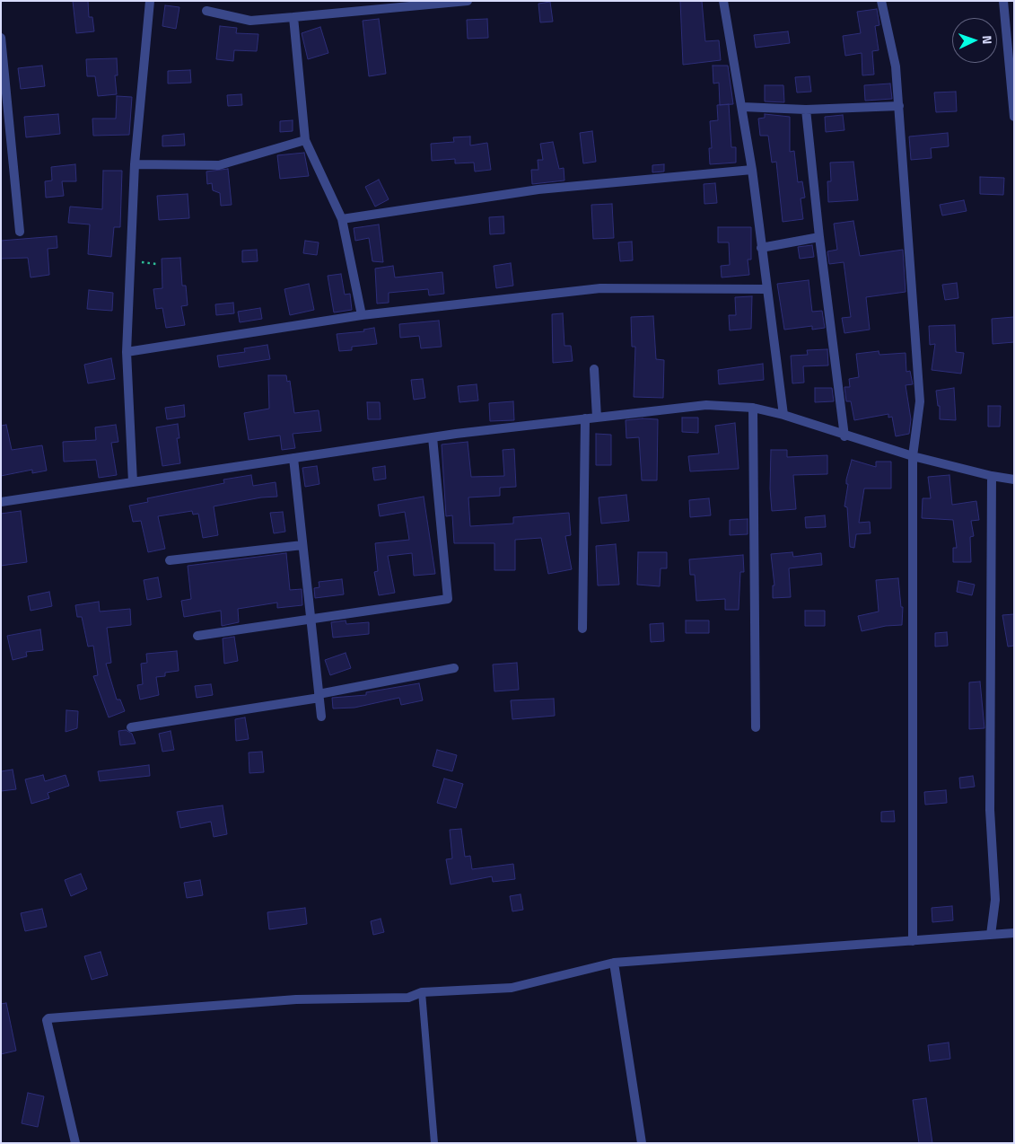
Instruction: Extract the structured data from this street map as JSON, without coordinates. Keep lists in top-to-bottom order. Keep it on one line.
{"north":"right"}
